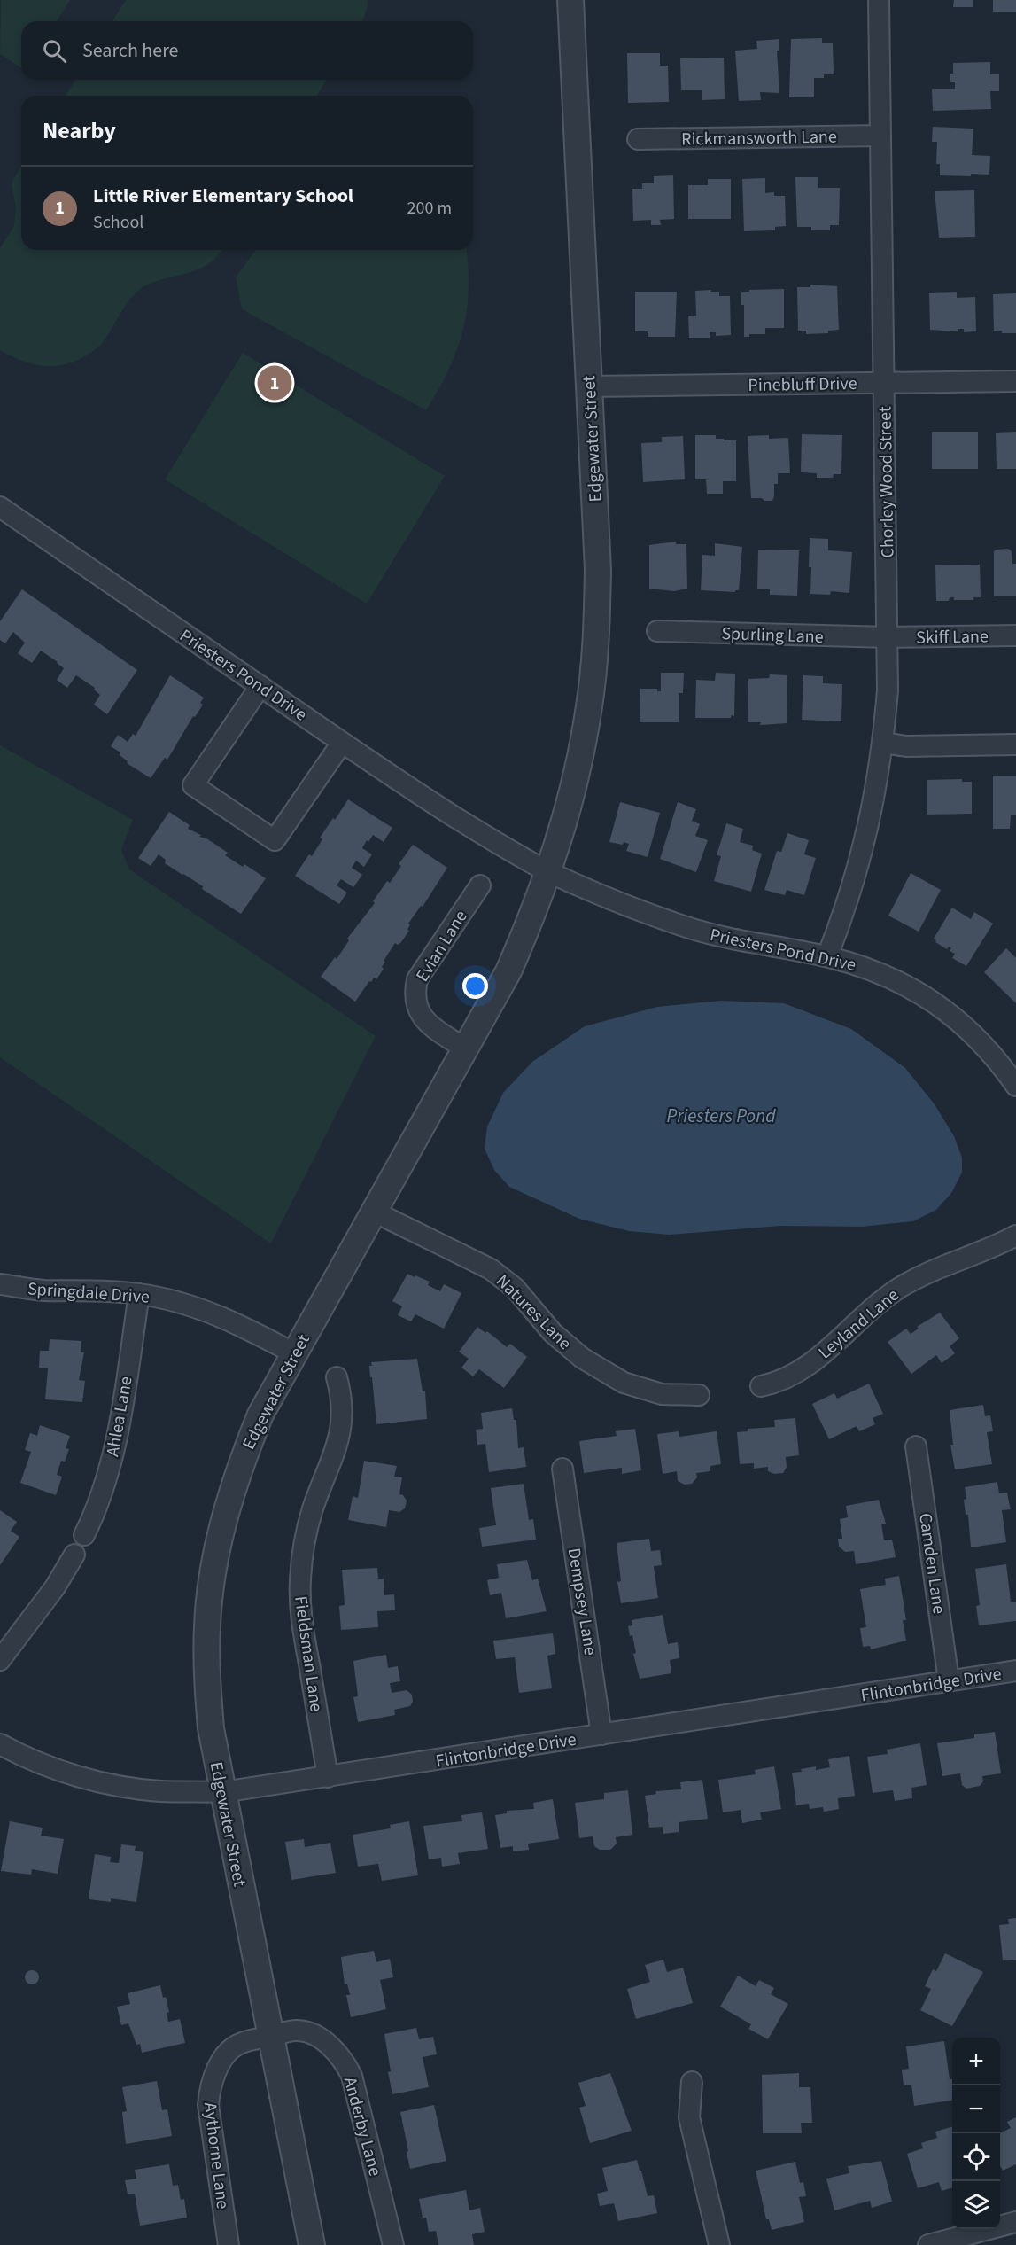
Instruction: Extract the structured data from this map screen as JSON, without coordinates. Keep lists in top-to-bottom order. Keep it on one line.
{"streets":{"street":["Rickmansworth Lane","Pinebluff Drive","Edgewater Street","Chorley Wood Street","Spurling Lane","Skiff Lane","Priesters Pond Drive","Evian Lane","Springdale Drive","Natures Lane","Leyland Lane","Ahlea Lane","Camden Lane","Dempsey Lane","Fieldsman Lane","Flintonbridge Drive","Anderby Lane","Aythorne Lane"]},"crossings":[["Rickmansworth Lane","Chorley Wood Street"],["Pinebluff Drive","Edgewater Street"],["Pinebluff Drive","Chorley Wood Street"],["Edgewater Street","Priesters Pond Drive"],["Edgewater Street","Evian Lane"],["Edgewater Street","Springdale Drive"],["Edgewater Street","Natures Lane"],["Edgewater Street","Flintonbridge Drive"],["Edgewater Street","Anderby Lane"],["Edgewater Street","Aythorne Lane"],["Chorley Wood Street","Spurling Lane"],["Chorley Wood Street","Skiff Lane"],["Chorley Wood Street","Priesters Pond Drive"],["Spurling Lane","Skiff Lane"],["Springdale Drive","Ahlea Lane"],["Camden Lane","Flintonbridge Drive"],["Dempsey Lane","Flintonbridge Drive"],["Fieldsman Lane","Flintonbridge Drive"],["Anderby Lane","Aythorne Lane"]],"water":["Priesters Pond"],"page":{"search":"Search here","heading":"Nearby","list":[{"mark":"1","name":"Little River Elementary School","note":"School","value":"200 m"}],"pins":"1","map_buttons":["+","−"]}}
